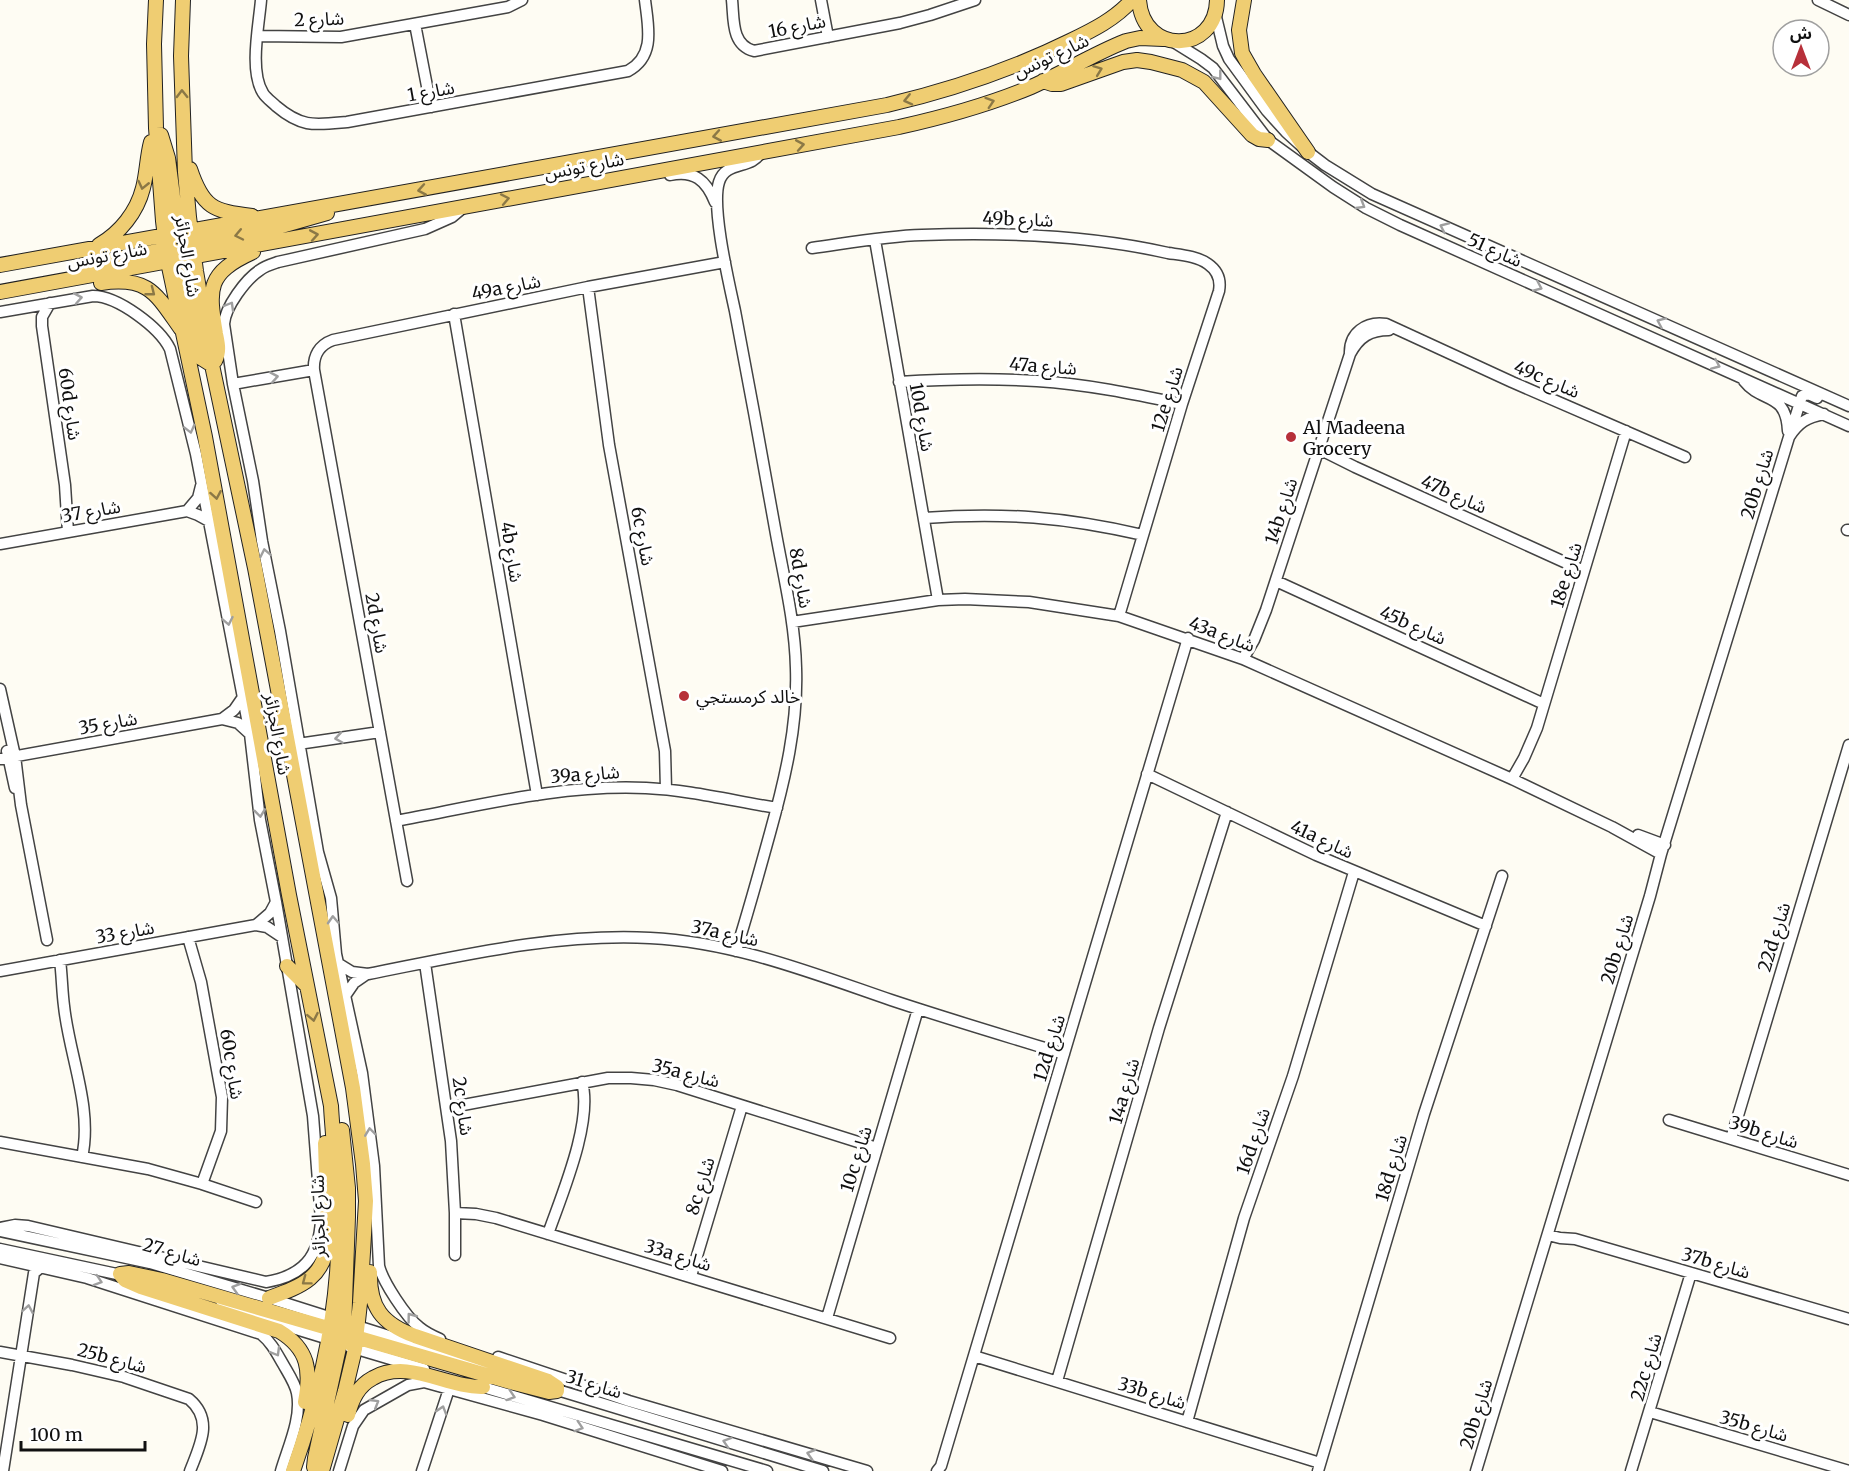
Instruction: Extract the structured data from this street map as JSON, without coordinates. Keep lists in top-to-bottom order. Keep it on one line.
{"streets":{"main road":["شارع تونس","شارع الجزائر"],"street":["شارع 2","شارع 16","شارع 1","49b شارع","شارع 51","49a شارع","47a شارع","49c شارع","12e شارع","60d شارع","10d شارع","20b شارع","47b شارع","شارع 37","14b شارع","6c شارع","4b شارع","18e شارع","8d شارع","2d شارع","45b شارع","43a شارع","شارع 35","39a شارع","41a شارع","شارع 33","37a شارع","22d شارع","12d شارع","60c شارع","35a شارع","14a شارع","2c شارع","39b شارع","16d شارع","10c شارع","18d شارع","8c شارع","شارع 27","33a شارع","37b شارع","25b شارع","22c شارع","شارع 31","33b شارع","35b شارع"]},"crossings":[["شارع 2","شارع 1"],["شارع تونس","شارع 51"],["شارع تونس","شارع الجزائر"],["شارع تونس","8d شارع"],["49b شارع","12e شارع"],["49b شارع","10d شارع"],["شارع 51","20b شارع"],["شارع الجزائر","شارع 27"],["شارع الجزائر","شارع 31"],["49a شارع","6c شارع"],["49a شارع","4b شارع"],["49a شارع","8d شارع"],["49a شارع","2d شارع"],["47a شارع","12e شارع"],["47a شارع","10d شارع"],["49c شارع","14b شارع"],["49c شارع","18e شارع"],["12e شارع","43a شارع"],["60d شارع","شارع 37"],["10d شارع","43a شارع"],["20b شارع","43a شارع"],["20b شارع","37b شارع"],["47b شارع","14b شارع"],["47b شارع","18e شارع"],["14b شارع","45b شارع"],["14b شارع","43a شارع"],["6c شارع","39a شارع"],["4b شارع","39a شارع"],["18e شارع","45b شارع"],["18e شارع","43a شارع"],["8d شارع","43a شارع"],["8d شارع","39a شارع"],["8d شارع","37a شارع"],["2d شارع","39a شارع"],["43a شارع","12d شارع"],["41a شارع","12d شارع"],["41a شارع","14a شارع"],["41a شارع","16d شارع"],["41a شارع","18d شارع"],["شارع 33","60c شارع"],["37a شارع","12d شارع"],["37a شارع","2c شارع"],["37a شارع","10c شارع"],["22d شارع","39b شارع"],["12d شارع","33b شارع"],["35a شارع","2c شارع"],["35a شارع","10c شارع"],["35a شارع","8c شارع"],["14a شارع","33b شارع"],["2c شارع","33a شارع"],["16d شارع","33b شارع"],["10c شارع","33a شارع"],["18d شارع","33b شارع"],["8c شارع","33a شارع"],["شارع 27","شارع 31"],["37b شارع","22c شارع"],["22c شارع","35b شارع"]],"places":["Al Madeena Grocery","خالد كرمستجي"],"scale_bar":"100 m","north":"top"}
